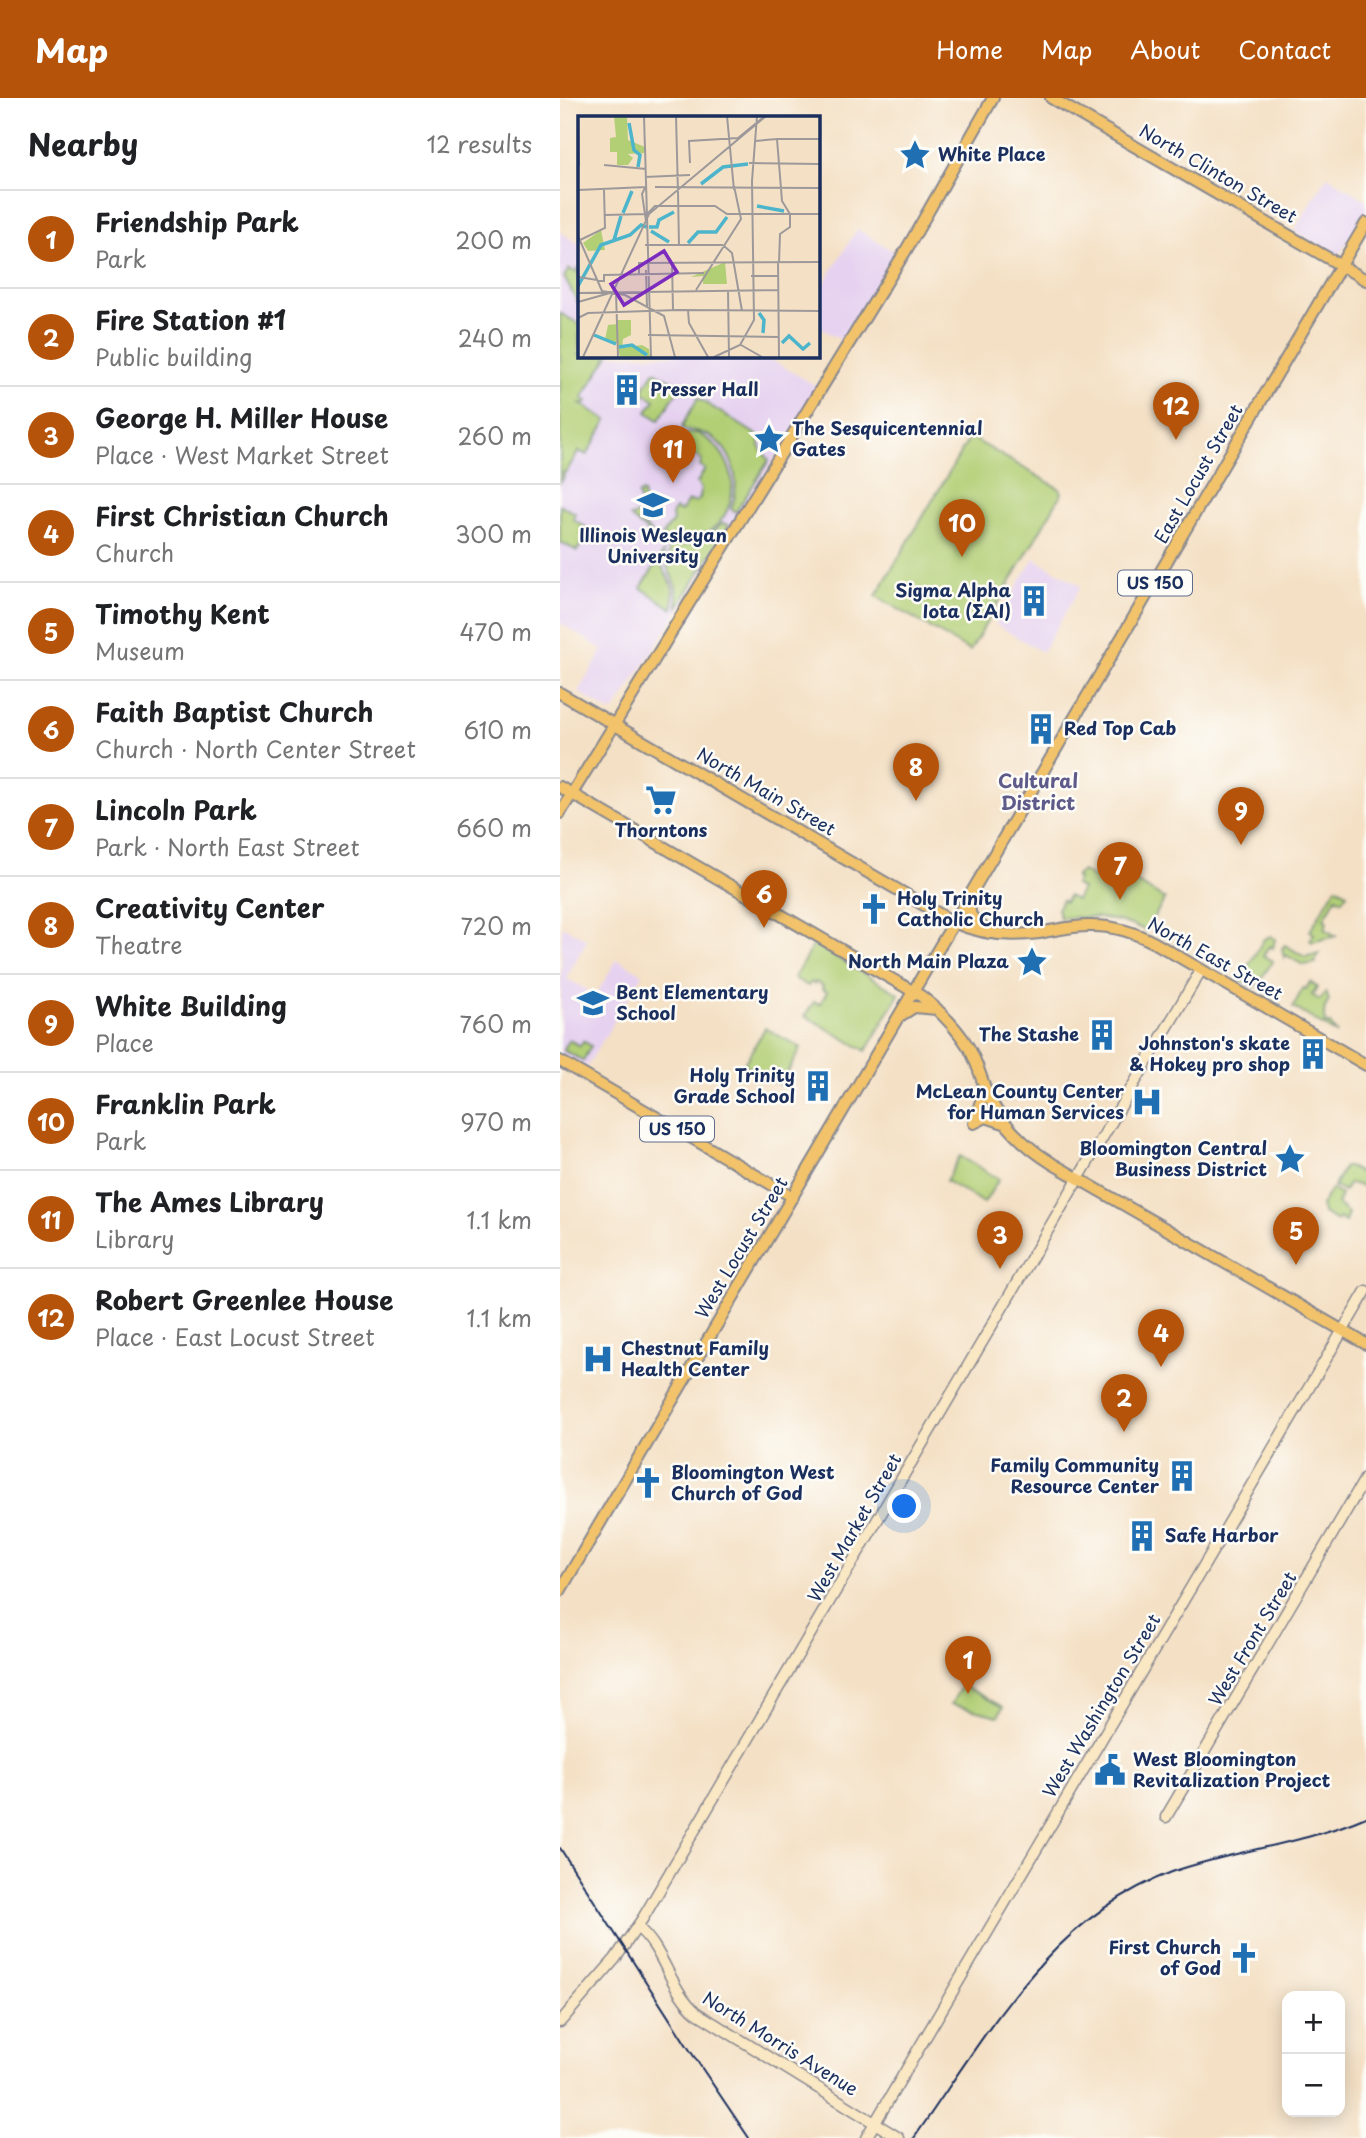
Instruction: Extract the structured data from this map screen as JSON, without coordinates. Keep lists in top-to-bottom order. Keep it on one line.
{"streets":{"main road":["North Clinton Street","East Locust Street","US 150","North Main Street","North East Street","West Locust Street"],"street":["West Market Street","West Front Street","West Washington Street","North Morris Avenue"]},"crossings":[["North Clinton Street","East Locust Street"],["East Locust Street","North Main Street"],["East Locust Street","North East Street"],["East Locust Street","West Locust Street"],["US 150","West Locust Street"],["North Main Street","North East Street"],["North Main Street","West Locust Street"],["North East Street","West Locust Street"],["North East Street","West Market Street"],["West Market Street","North Morris Avenue"],["West Washington Street","North Morris Avenue"]],"districts":["Cultural District"],"places":{"place":["White Place","The Sesquicentennial Gates","North Main Plaza","Bloomington Central Business District"],"building":["Presser Hall","Sigma Alpha Iota (ΣΑΙ)","Red Top Cab","The Stashe","Johnston's skate & Hokey pro shop","Holy Trinity Grade School","Family Community Resource Center","Safe Harbor"],"school or university":["Illinois Wesleyan University","Bent Elementary School"],"supermarket":["Thorntons"],"church":["Holy Trinity Catholic Church","Bloomington West Church of God","First Church of God"],"hospital":["McLean County Center for Human Services","Chestnut Family Health Center"],"public building":["West Bloomington Revitalization Project"]},"page":{"header":"Map","nav":["Home","Map","About","Contact"],"heading":["Nearby","12 results"],"list":[{"mark":"1","name":"Friendship Park","note":"Park","value":"200 m"},{"mark":"2","name":"Fire Station #1","note":"Public building","value":"240 m"},{"mark":"3","name":"George H. Miller House","note":"Place · West Market Street","value":"260 m"},{"mark":"4","name":"First Christian Church","note":"Church","value":"300 m"},{"mark":"5","name":"Timothy Kent","note":"Museum","value":"470 m"},{"mark":"6","name":"Faith Baptist Church","note":"Church · North Center Street","value":"610 m"},{"mark":"7","name":"Lincoln Park","note":"Park · North East Street","value":"660 m"},{"mark":"8","name":"Creativity Center","note":"Theatre","value":"720 m"},{"mark":"9","name":"White Building","note":"Place","value":"760 m"},{"mark":"10","name":"Franklin Park","note":"Park","value":"970 m"},{"mark":"11","name":"The Ames Library","note":"Library","value":"1.1 km"},{"mark":"12","name":"Robert Greenlee House","note":"Place · East Locust Street","value":"1.1 km"}],"pins":["12","11","10","8","9","7","6","5","3","4","2","1"],"map_buttons":["+","−"]}}
